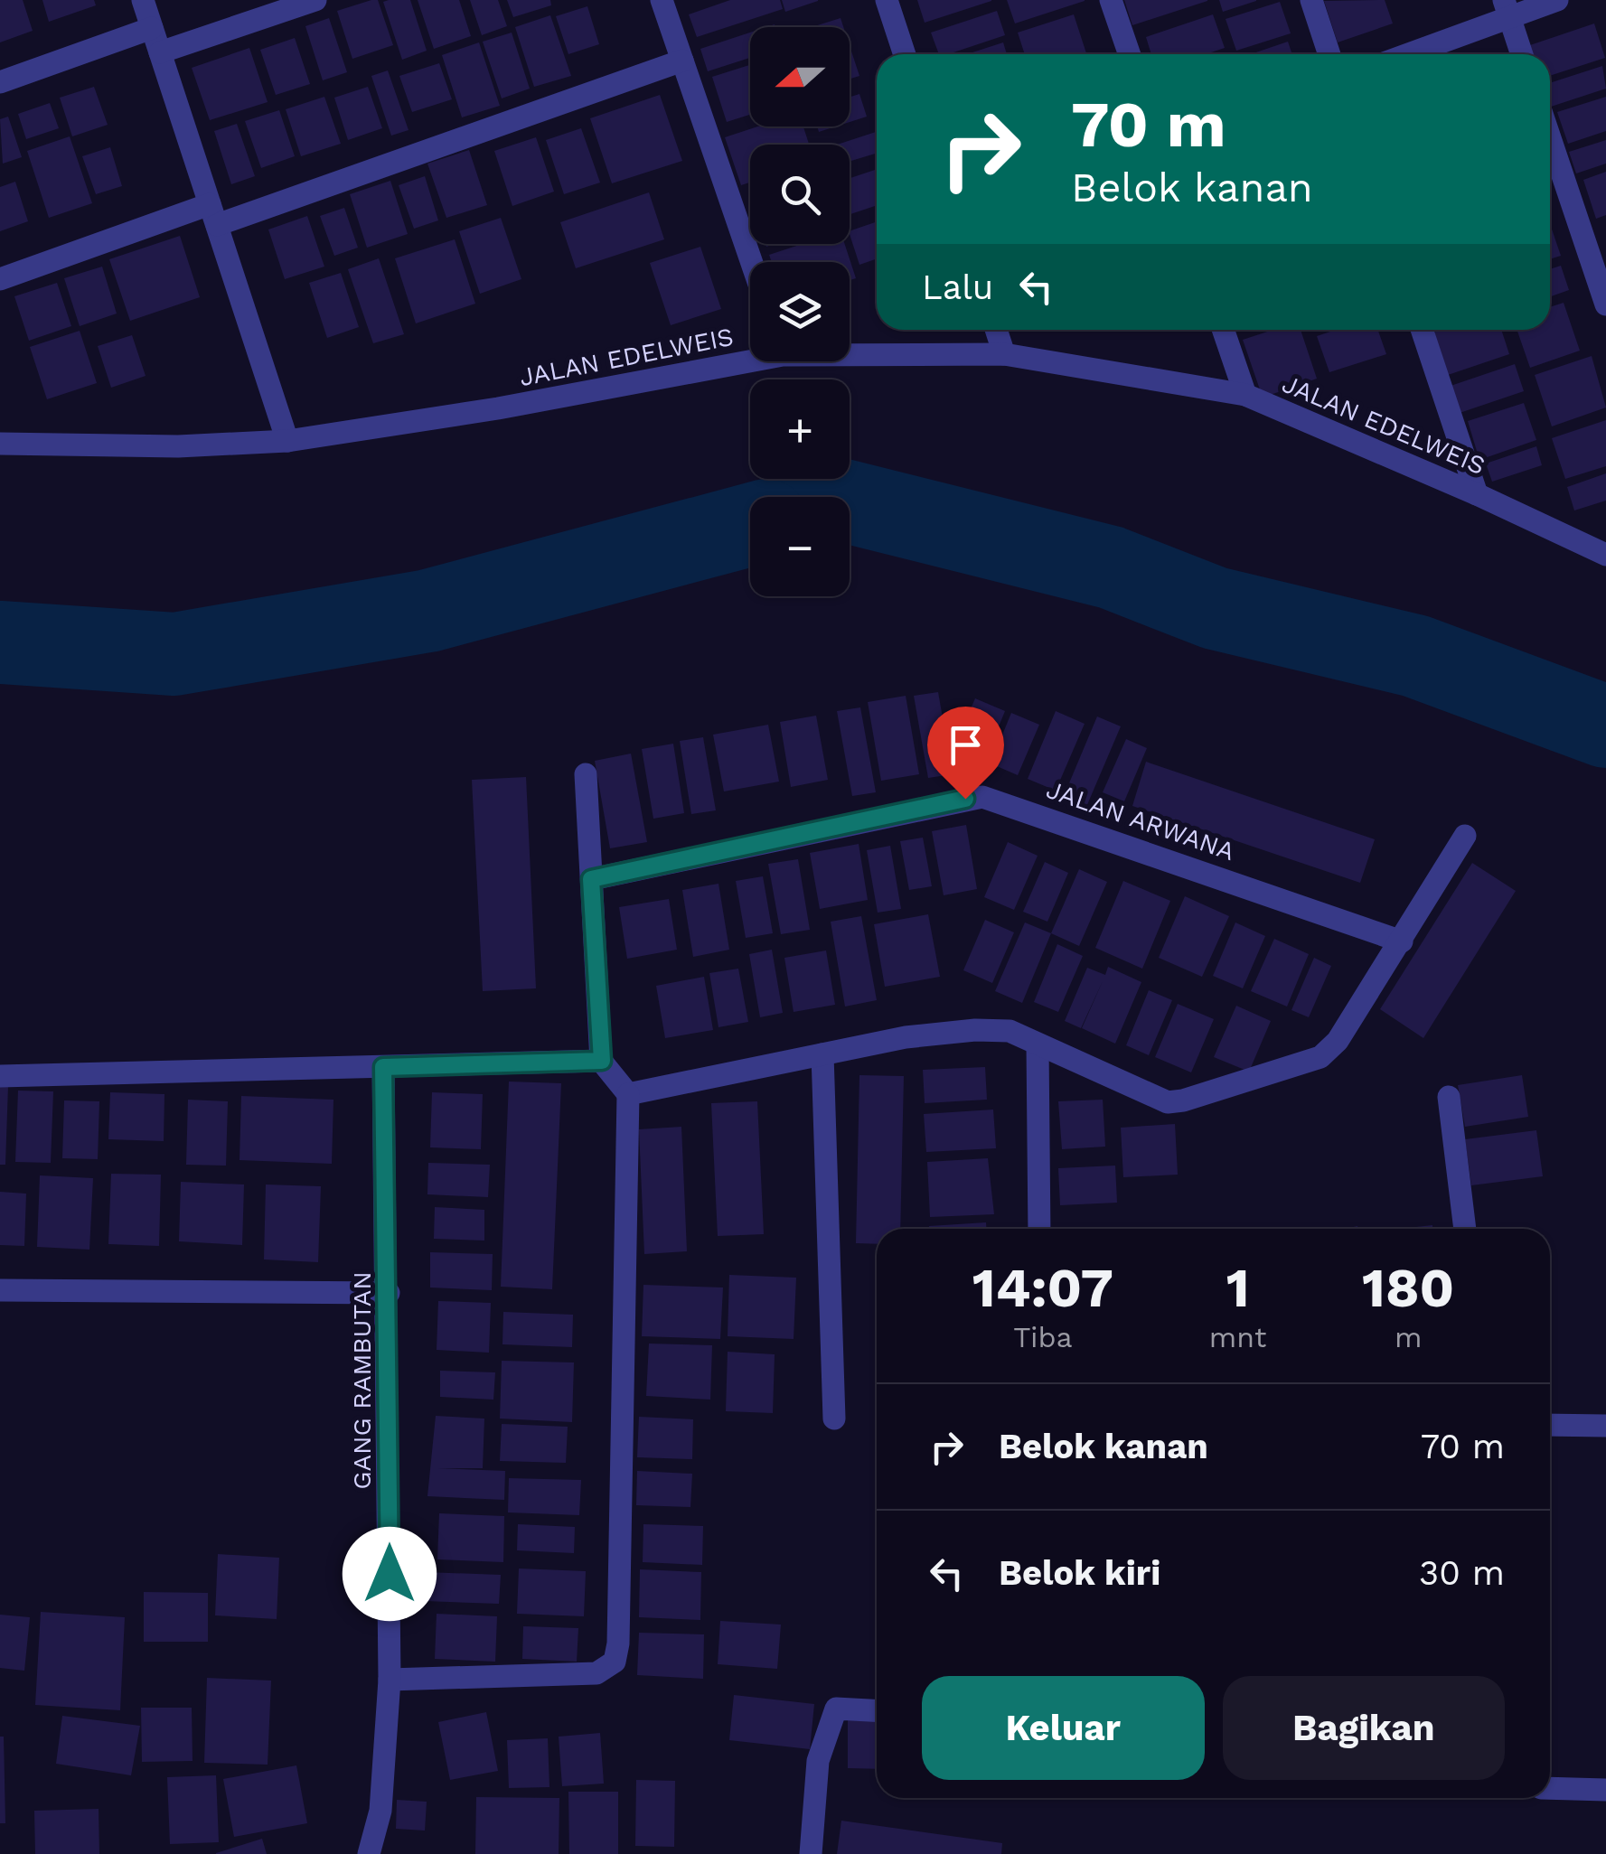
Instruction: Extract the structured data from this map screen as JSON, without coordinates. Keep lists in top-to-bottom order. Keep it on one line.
{"streets":{"street":["JALAN EDELWEIS","JALAN ARWANA","GANG RAMBUTAN"]},"north":"left","page":{"map_buttons":["+","−"],"turn":["70 m","Belok kanan"],"then":"Lalu","eta":["14:07","Tiba","1","mnt","180","m"],"list":[{"name":"Belok kanan","value":"70 m"},{"name":"Belok kiri","value":"30 m"}],"buttons":["Keluar","Bagikan"]}}
